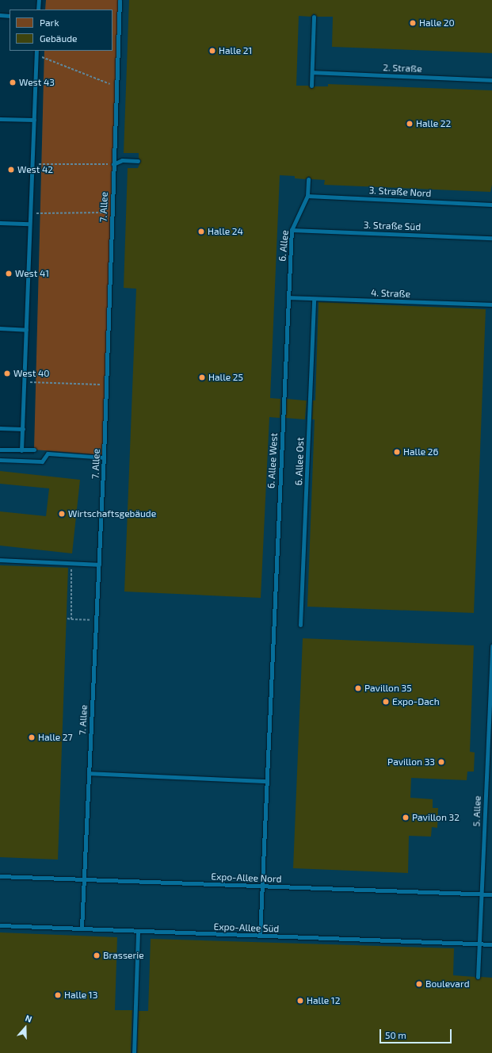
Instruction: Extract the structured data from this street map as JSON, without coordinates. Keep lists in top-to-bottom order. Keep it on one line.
{"streets":{"lane":["2. Straße","3. Straße Nord","7. Allee","3. Straße Süd","6. Allee","4. Straße","6. Allee West","6. Allee Ost","5. Allee","Expo-Allee Nord","Expo-Allee Süd"]},"crossings":[["3. Straße Nord","6. Allee"],["7. Allee","Expo-Allee Nord"],["7. Allee","Expo-Allee Süd"],["3. Straße Süd","6. Allee"],["6. Allee","4. Straße"],["6. Allee","6. Allee West"],["4. Straße","6. Allee West"],["4. Straße","6. Allee Ost"],["6. Allee West","Expo-Allee Nord"],["6. Allee West","Expo-Allee Süd"],["5. Allee","Expo-Allee Nord"],["5. Allee","Expo-Allee Süd"]],"places":["Halle 20","Halle 21","West 43","Halle 22","West 42","Halle 24","West 41","West 40","Halle 25","Halle 26","Wirtschaftsgebäude","Pavillon 35","Expo-Dach","Halle 27","Pavillon 33","Pavillon 32","Brasserie","Boulevard","Halle 13","Halle 12"],"legend":["Park","Gebäude"],"scale_bar":"50 m","north":"top"}
